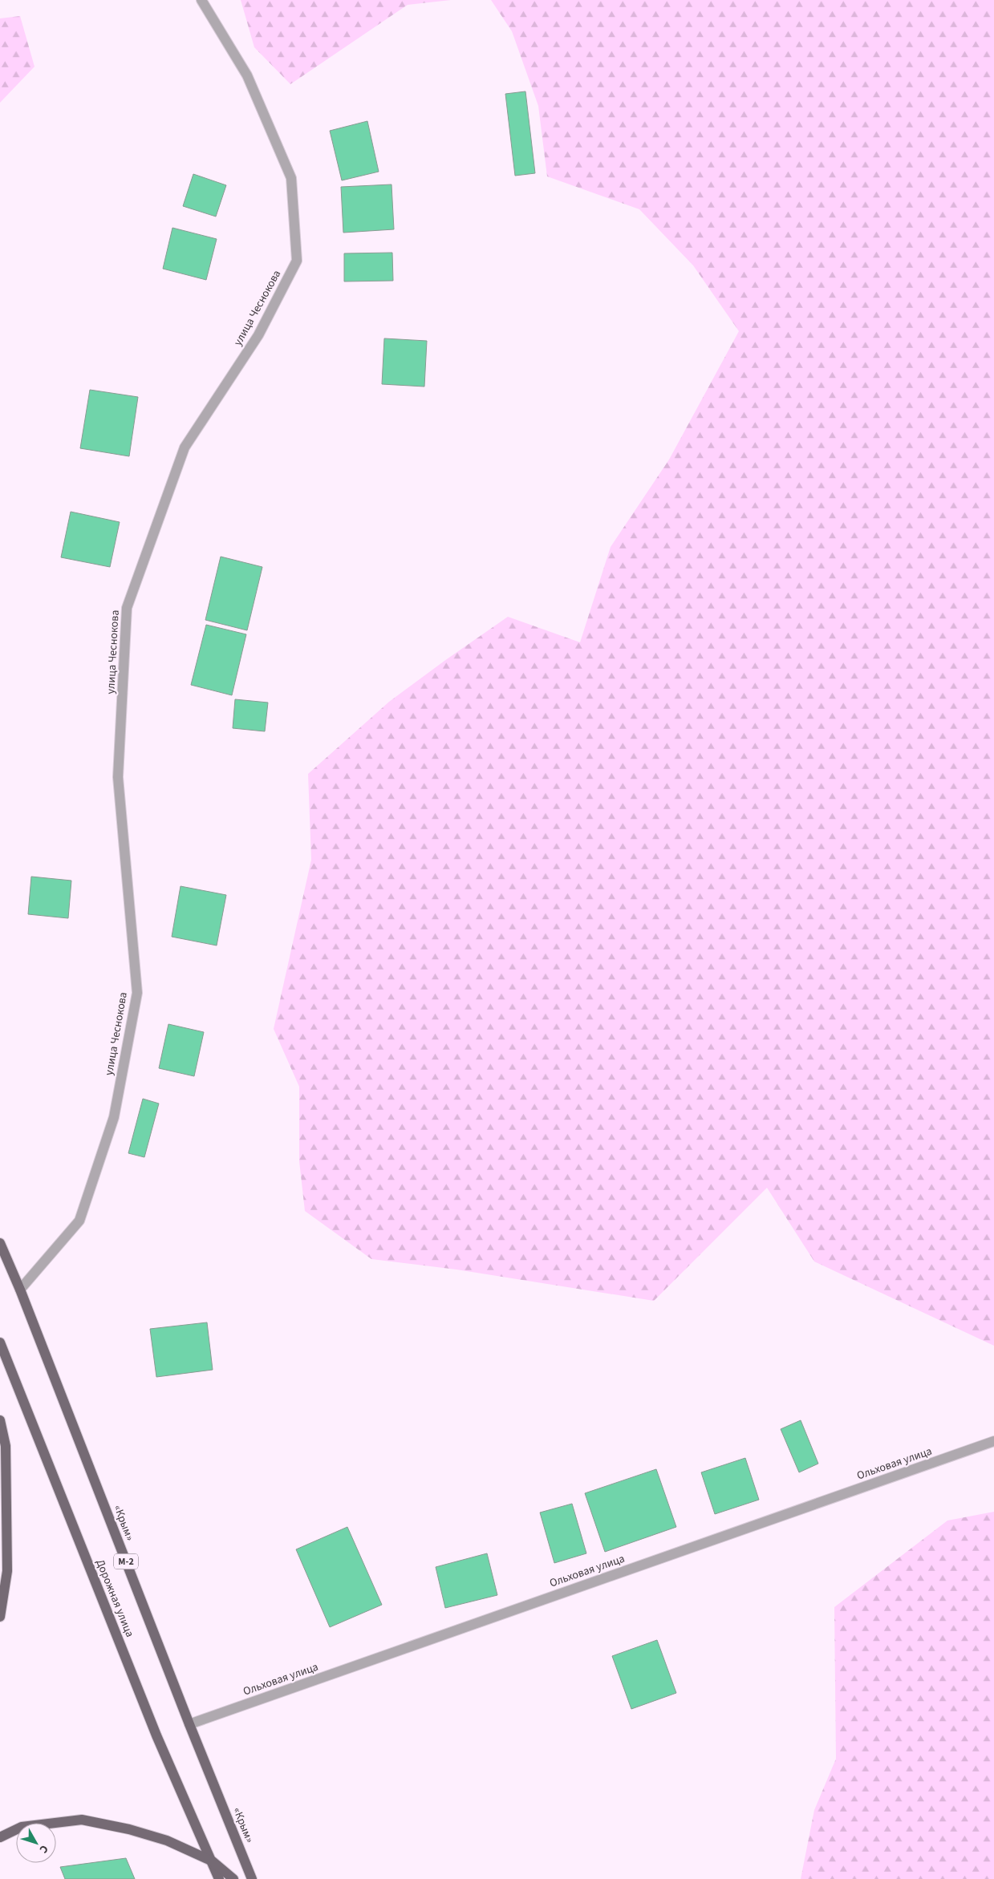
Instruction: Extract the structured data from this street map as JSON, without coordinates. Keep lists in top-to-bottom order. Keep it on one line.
{"streets":{"main road":["«Крым»","М-2","Дорожная улица"],"street":["улица Чеснокова","Ольховая улица"]},"crossings":[["улица Чеснокова","«Крым»"],["Ольховая улица","«Крым»"]],"north":"bottom right"}
